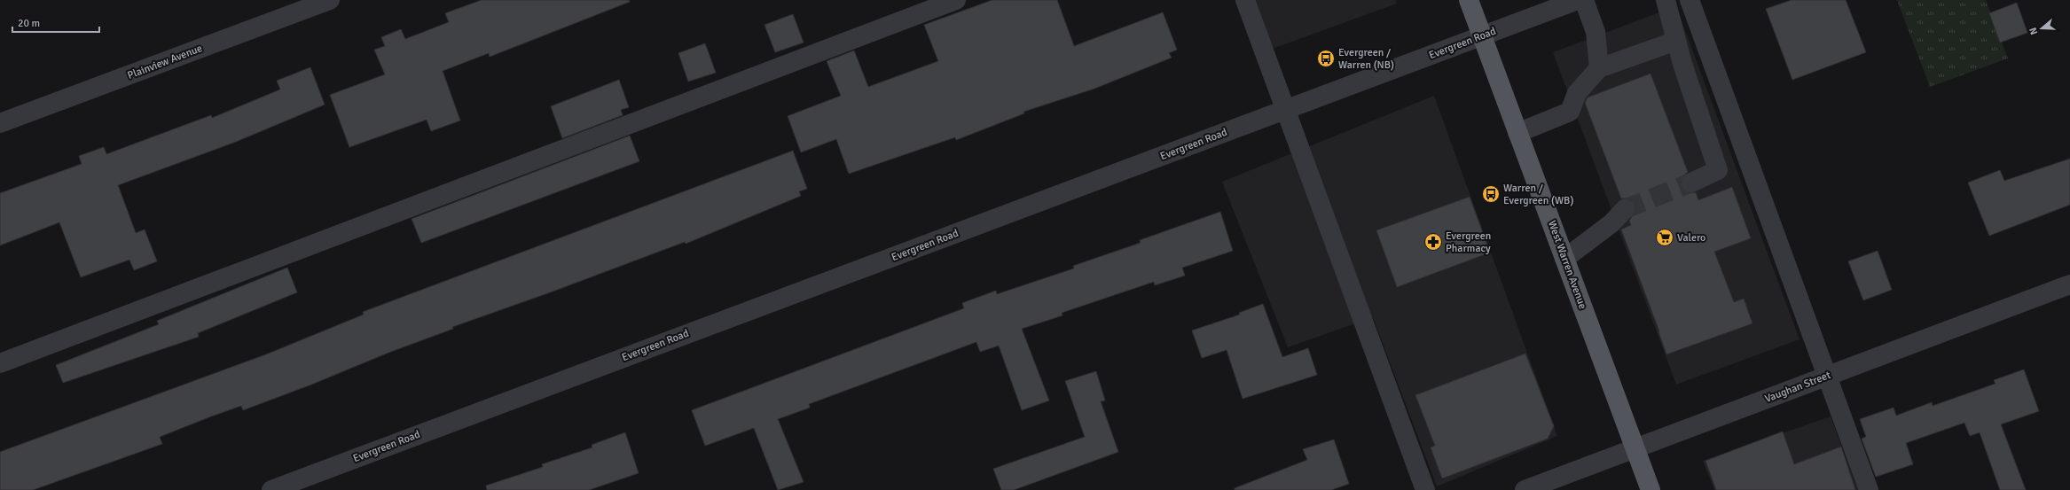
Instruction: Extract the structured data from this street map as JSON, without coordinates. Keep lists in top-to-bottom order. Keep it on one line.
{"streets":{"main road":["West Warren Avenue"],"street":["Evergreen Road","Plainview Avenue","Vaughan Street"]},"crossings":[["Evergreen Road","West Warren Avenue"],["West Warren Avenue","Vaughan Street"]],"places":{"bus stop":["Evergreen / Warren (NB)","Warren / Evergreen (WB)"],"supermarket":["Valero"],"pharmacy":["Evergreen Pharmacy"]},"scale_bar":"20 m","north":"left"}
